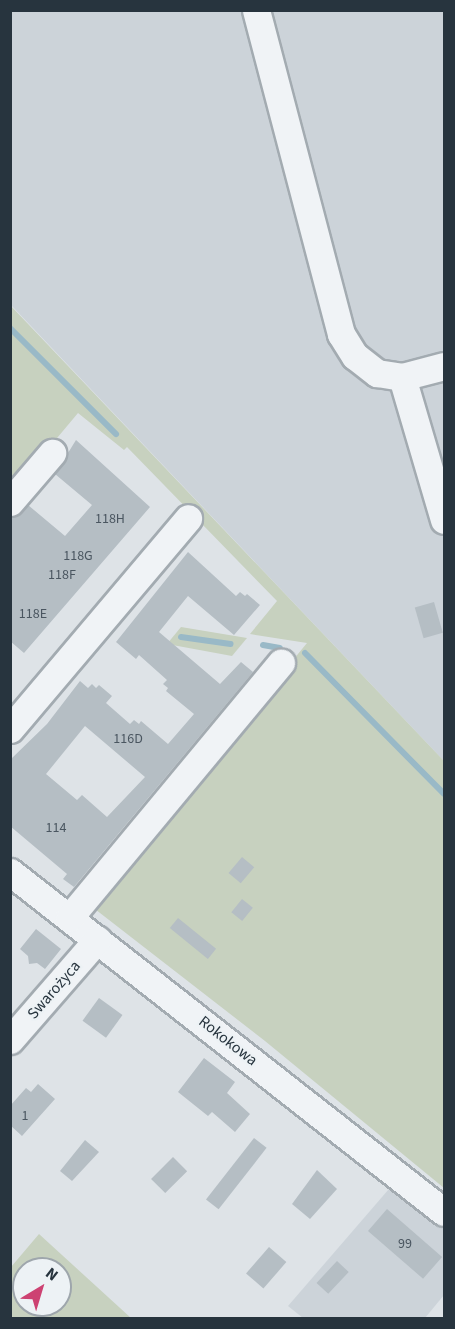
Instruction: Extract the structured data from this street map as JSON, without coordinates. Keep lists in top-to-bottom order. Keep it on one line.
{"streets":{"street":["Swarożyca","Rokokowa"]},"crossings":[["Swarożyca","Rokokowa"]],"house_numbers":["118H","118G","118F","118E","116D","114","1","99"],"north":"top right"}
